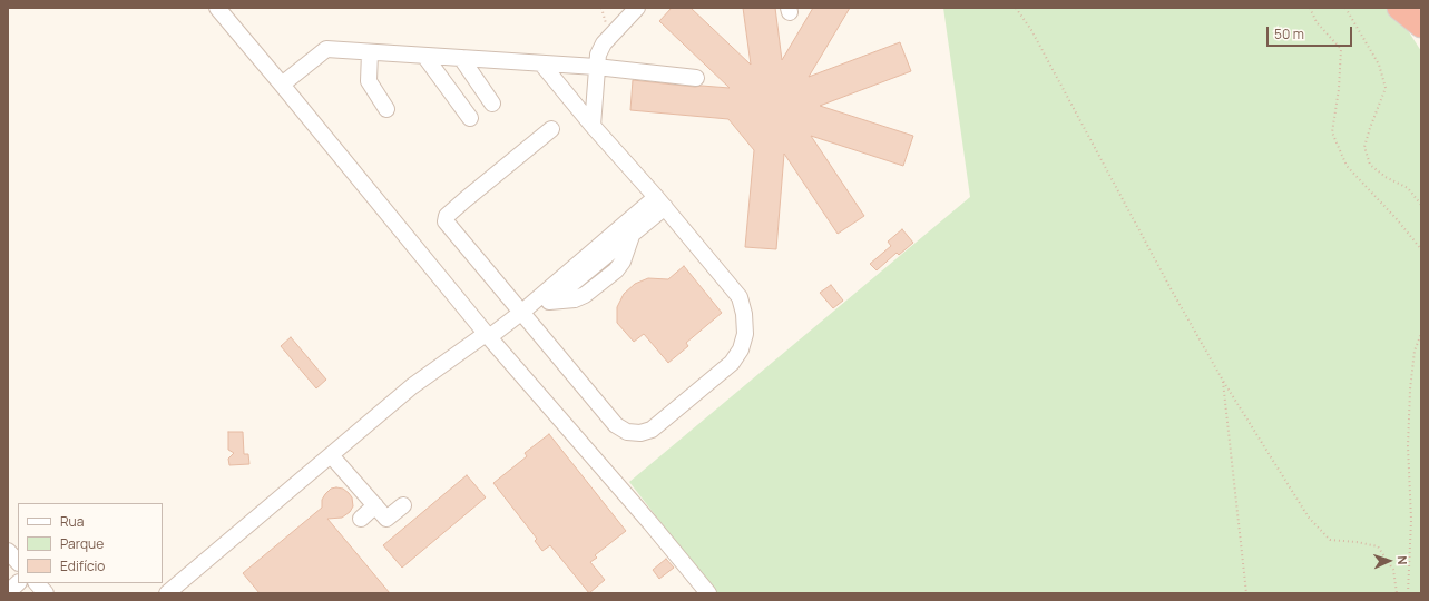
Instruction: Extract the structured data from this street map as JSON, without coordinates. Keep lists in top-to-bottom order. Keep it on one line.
{"legend":["Rua","Parque","Edifício"],"scale_bar":"50 m","north":"right"}
